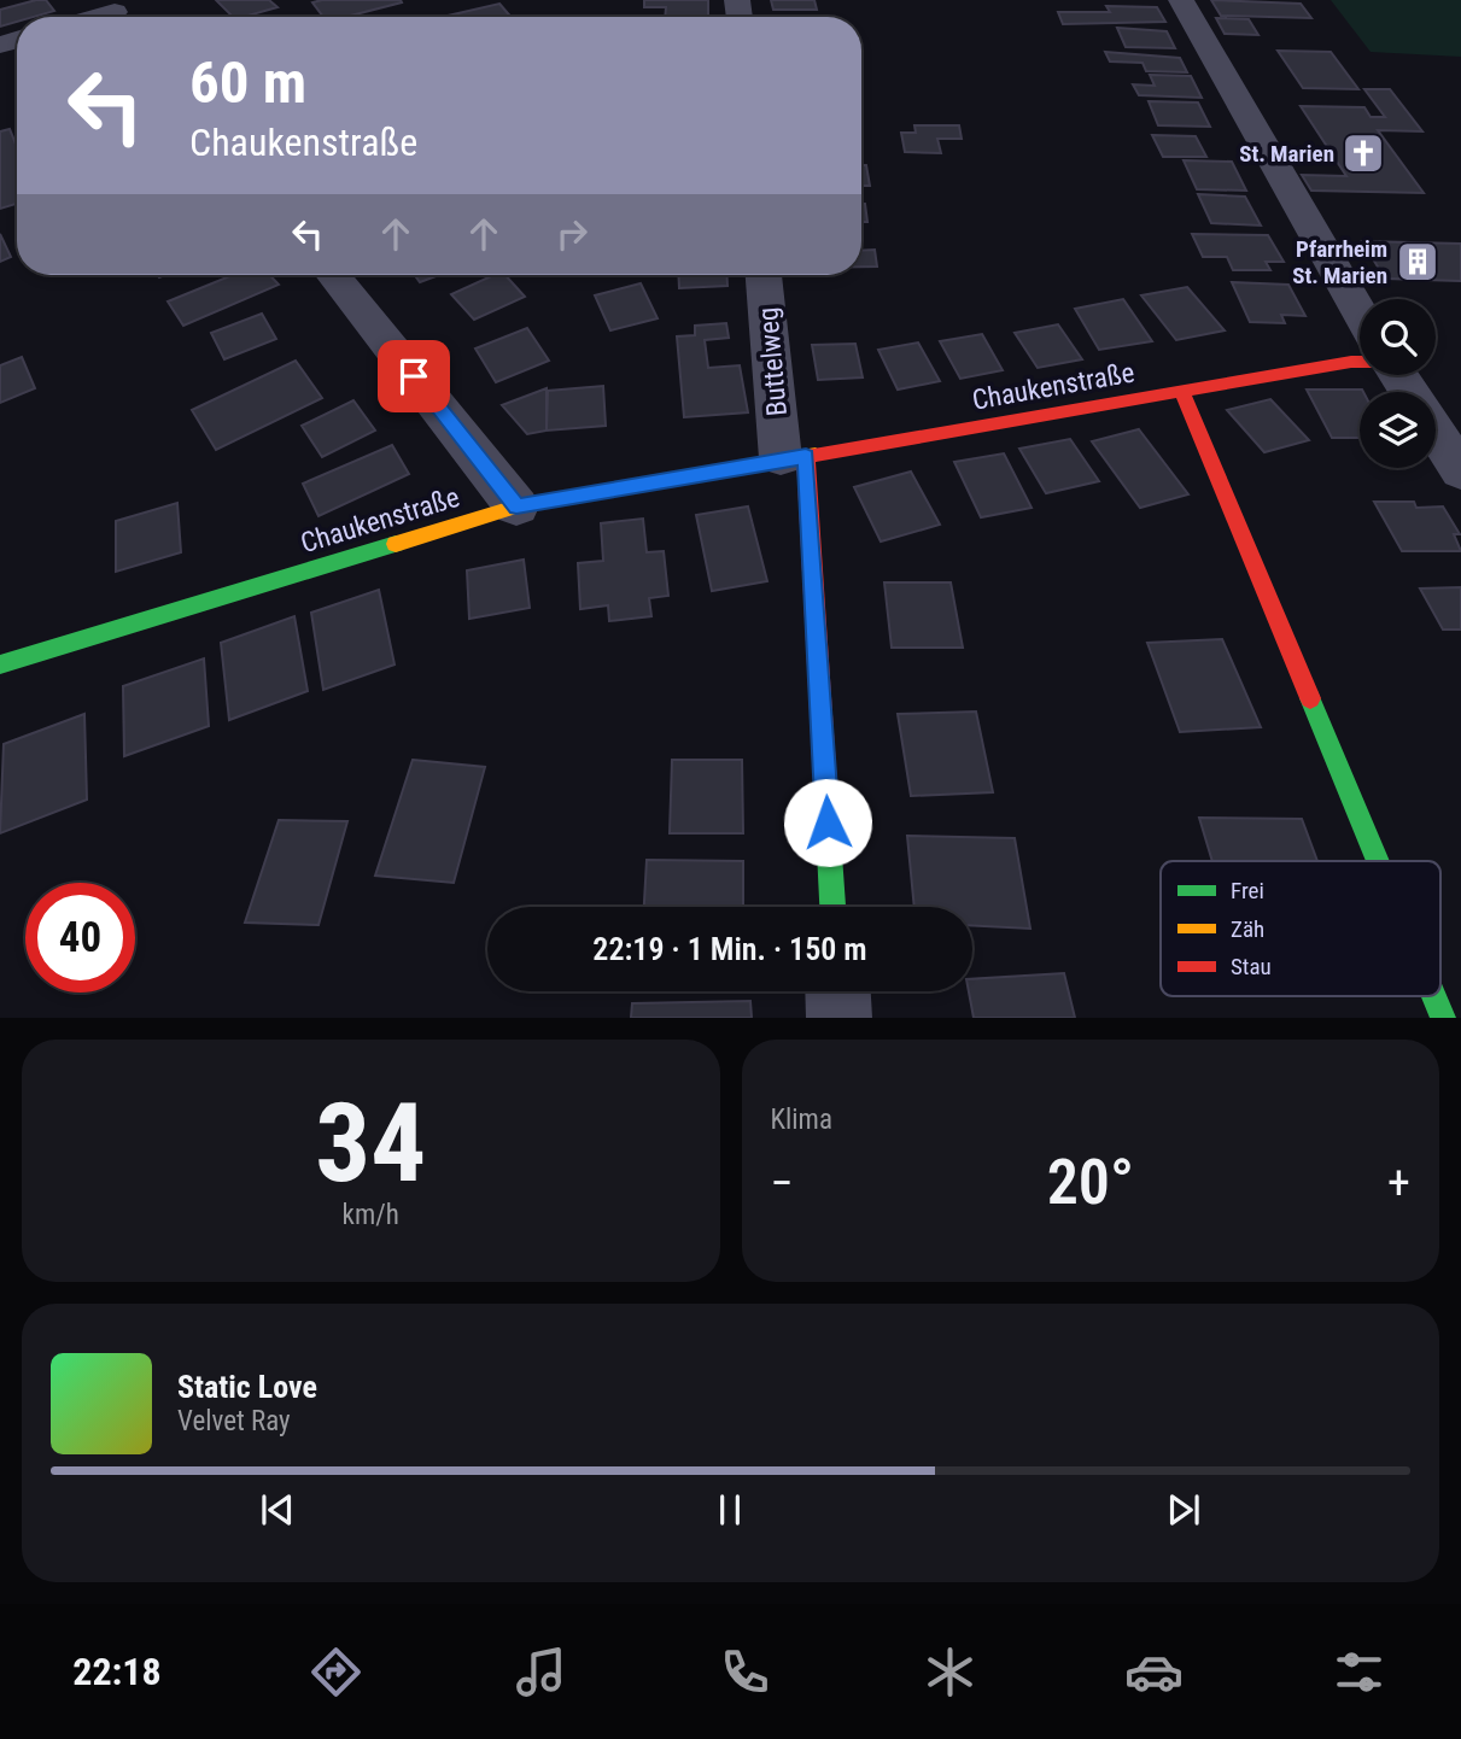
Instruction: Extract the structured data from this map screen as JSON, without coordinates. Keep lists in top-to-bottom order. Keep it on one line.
{"streets":{"street":["Buttelweg","Chaukenstraße"]},"crossings":[["Buttelweg","Chaukenstraße"]],"places":{"church":["St. Marien"],"building":["Pfarrheim St. Marien"]},"legend":["Frei","Zäh","Stau"],"page":{"turn":["60 m","Chaukenstraße"],"limit":"40","trip":"22:19 · 1 Min. · 150 m","tile":[["34","km/h"],"Klima"],"heat":["−","20°","+"],"song":["Static Love","Velvet Ray"],"tabs":"22:18"}}
